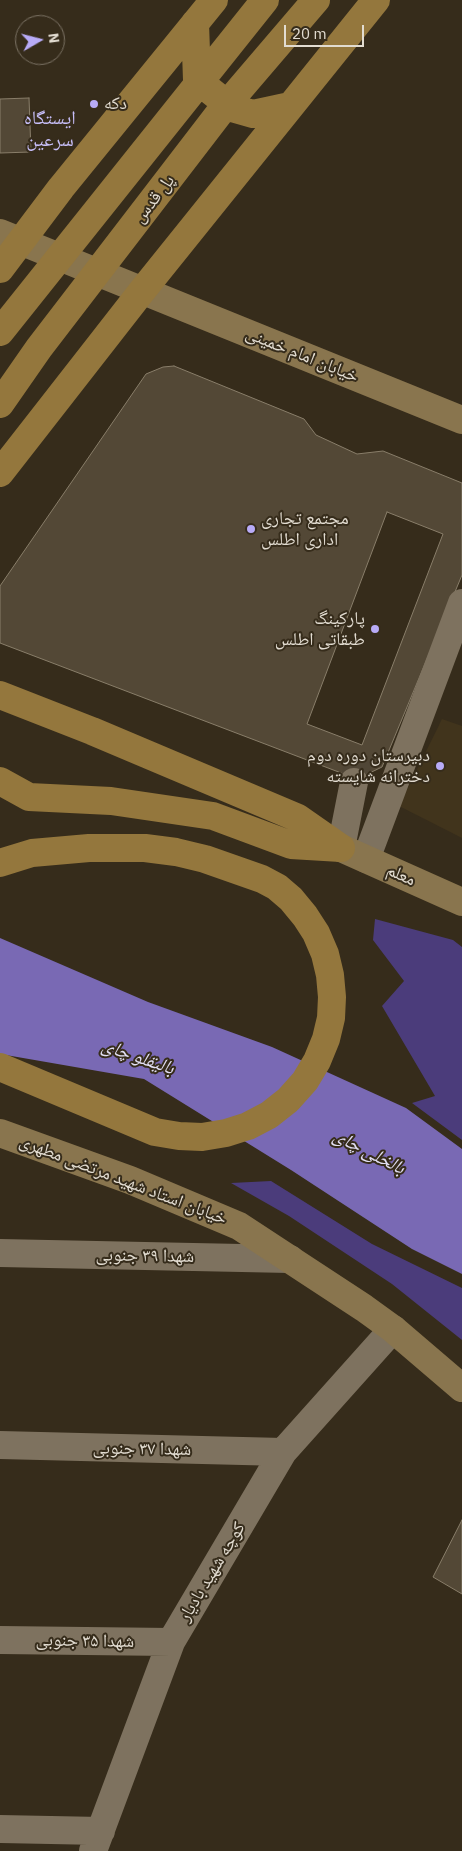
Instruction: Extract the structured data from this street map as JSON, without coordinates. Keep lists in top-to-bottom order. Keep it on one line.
{"streets":{"main road":["پل قدس","خیابان امام خمینی","معلم","خیابان استاد شهید مرتضی مطهری"],"street":["شهدا ۳۹ جنوبی","شهدا ۳۷ جنوبی","کوچه شهید بادیار","شهدا ۳۵ جنوبی"]},"crossings":[["خیابان استاد شهید مرتضی مطهری","شهدا ۳۹ جنوبی"],["خیابان استاد شهید مرتضی مطهری","کوچه شهید بادیار"],["شهدا ۳۷ جنوبی","کوچه شهید بادیار"],["کوچه شهید بادیار","شهدا ۳۵ جنوبی"]],"districts":["ایستگاه سرعین"],"water":["بالیقلو چای","بالخلی چای"],"places":["دکه","مجتمع تجاری اداری اطلس","پارکینگ طبقاتی اطلس","دبیرستان دوره دوم دخترانه شایسته"],"scale_bar":"20 m","north":"right"}
